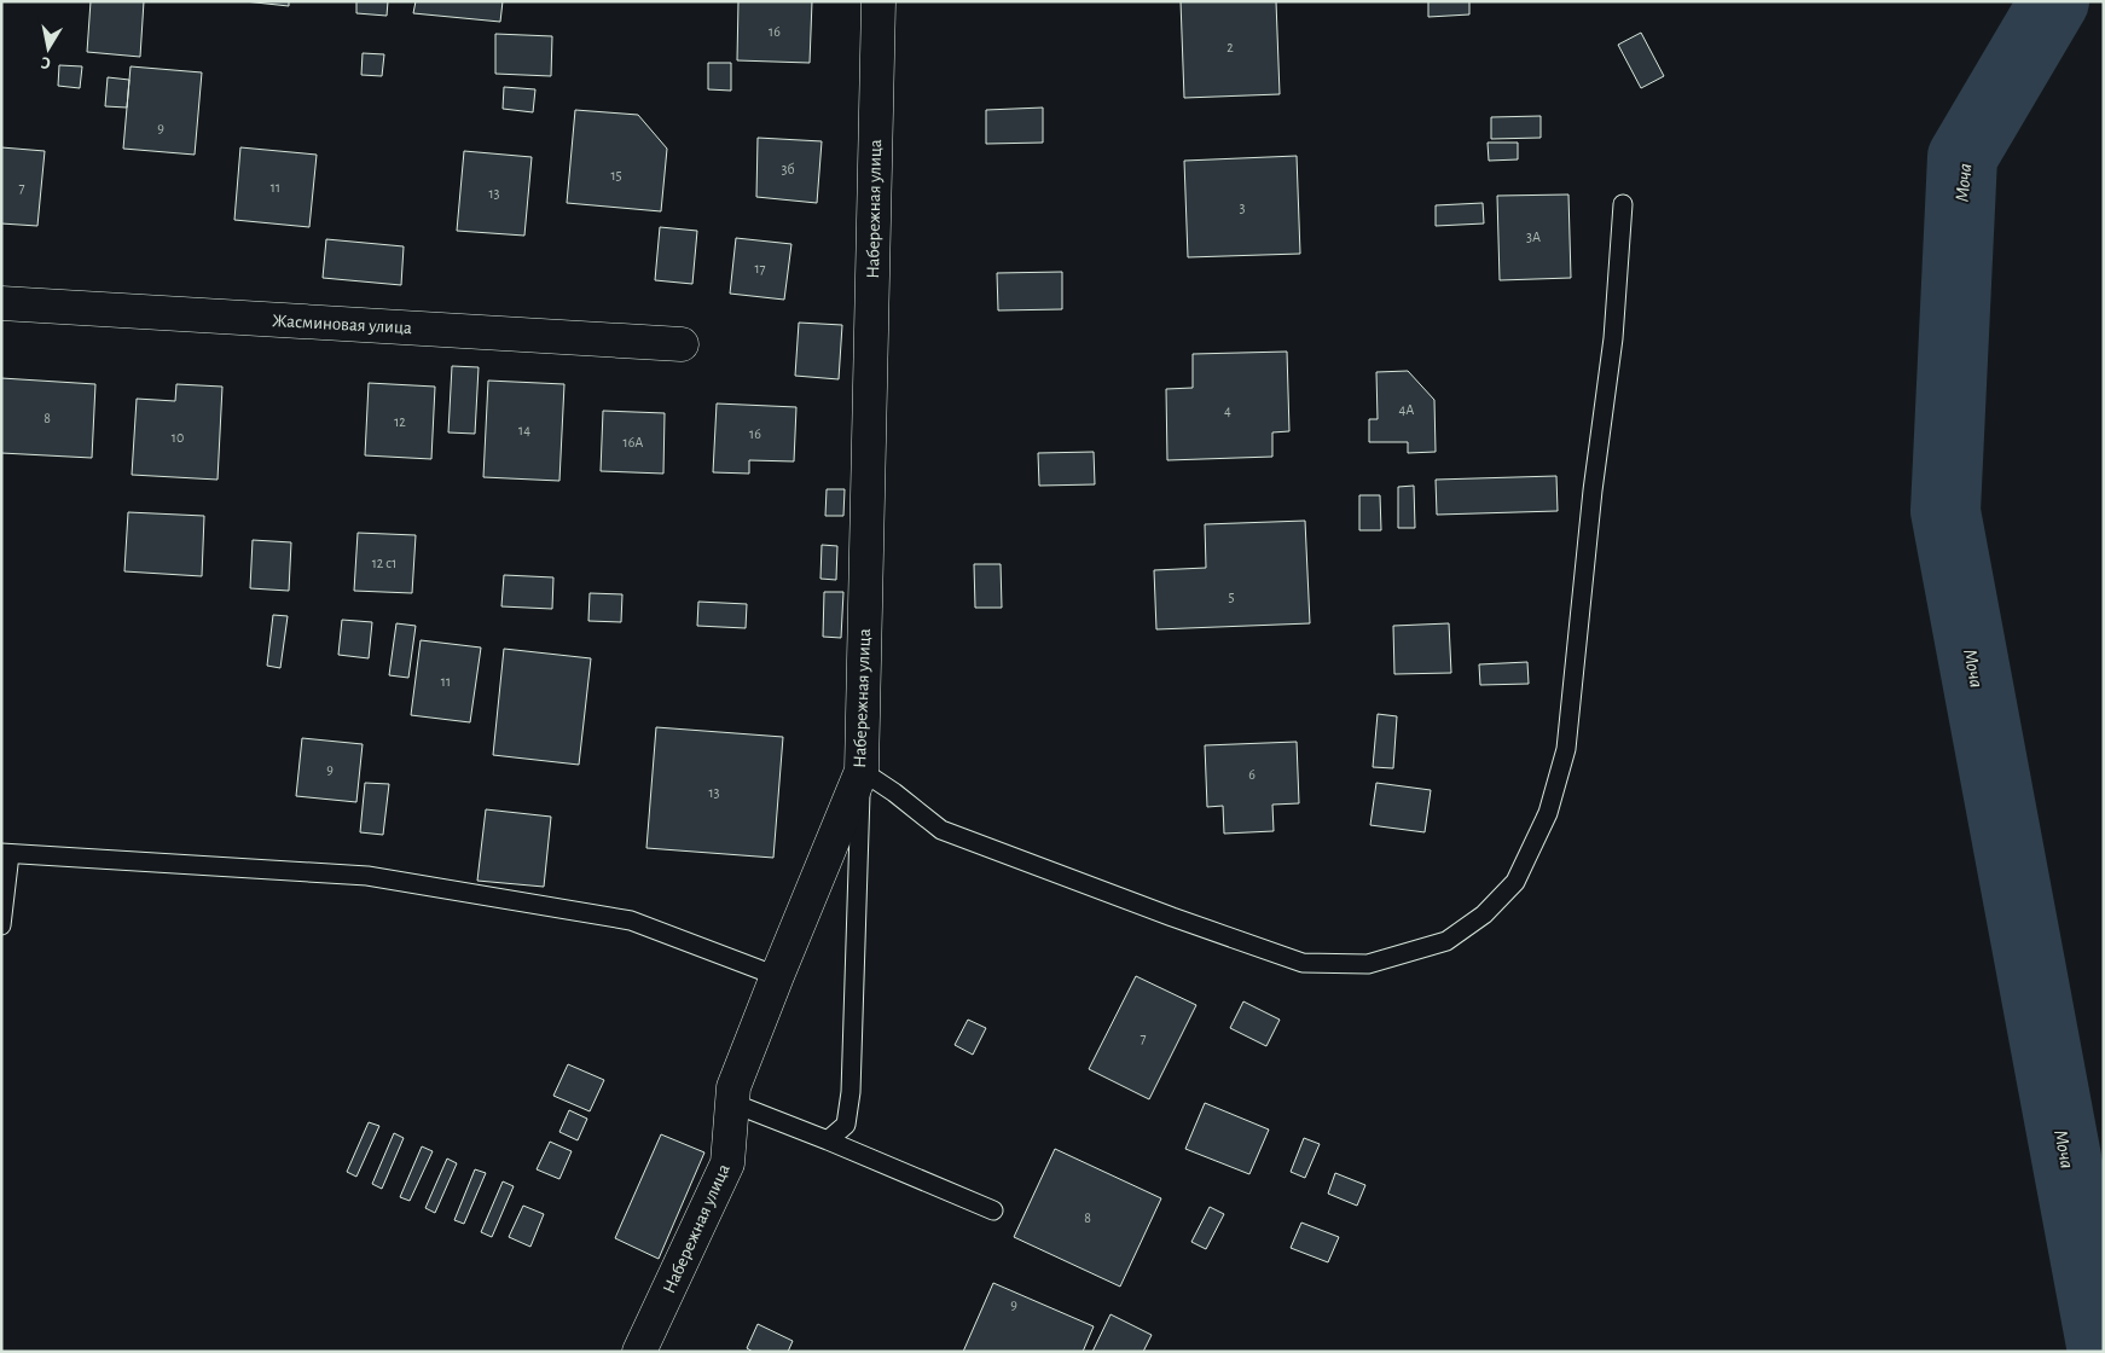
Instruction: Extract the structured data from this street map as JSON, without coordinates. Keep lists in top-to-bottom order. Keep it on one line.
{"streets":{"street":["Набережная улица","Жасминовая улица"]},"water":["Моча"],"house_numbers":["16","2","9","3б","15","7","11","13","3","3А","17","4А","4","8","12","14","16","10","16А","12 с1","5","11","9","6","13","7","8","9"],"north":"bottom"}
